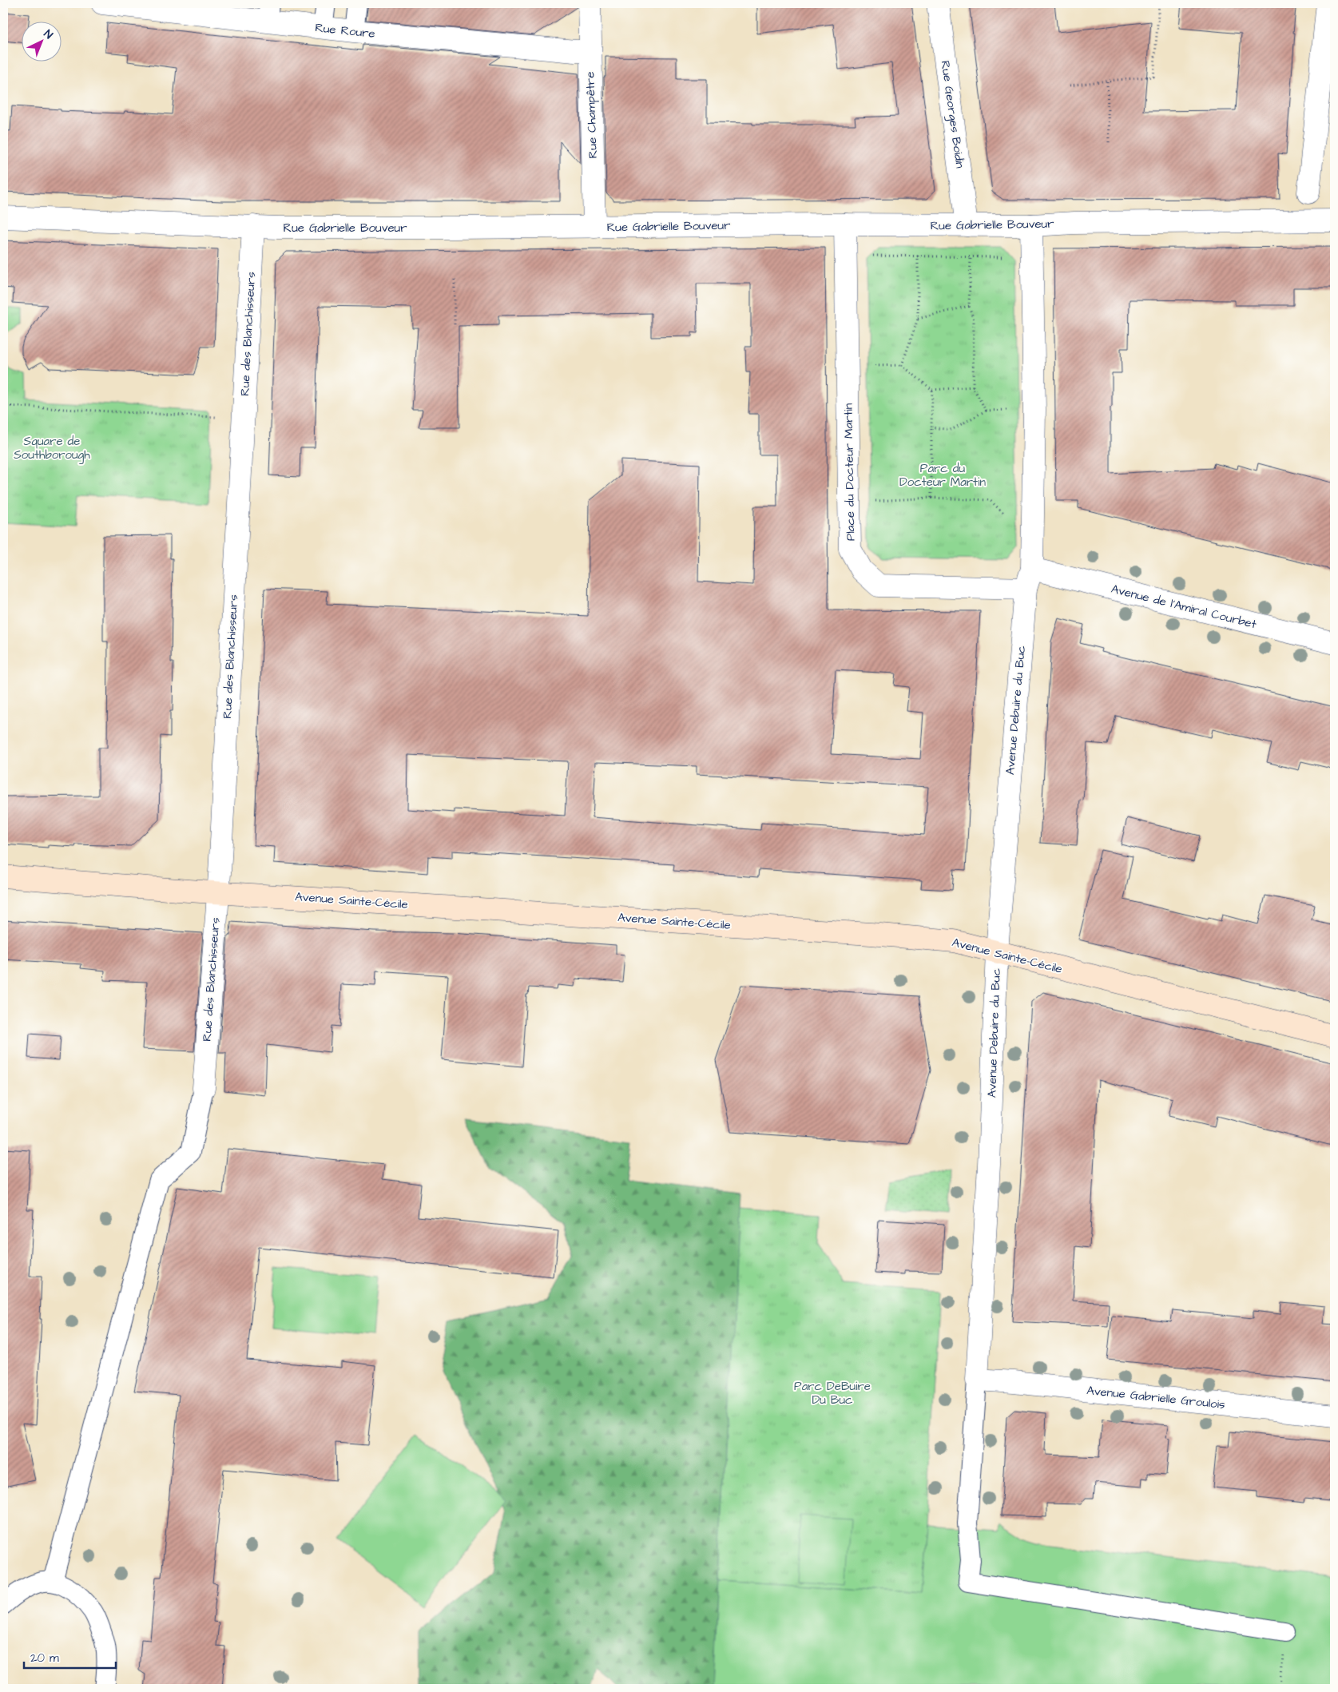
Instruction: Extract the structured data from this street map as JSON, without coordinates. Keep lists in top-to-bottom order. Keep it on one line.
{"streets":{"street":["Rue Roure","Rue Georges Boidin","Rue Champêtre","Rue Gabrielle Bouveur","Rue des Blanchisseurs","Place du Docteur Martin","Avenue de l'Amiral Courbet","Avenue Debuire du Buc","Avenue Sainte-Cécile","Avenue Gabrielle Groulois"]},"crossings":[["Rue Roure","Rue Champêtre"],["Rue Georges Boidin","Rue Gabrielle Bouveur"],["Rue Champêtre","Rue Gabrielle Bouveur"],["Rue Gabrielle Bouveur","Rue des Blanchisseurs"],["Rue Gabrielle Bouveur","Place du Docteur Martin"],["Rue des Blanchisseurs","Avenue Sainte-Cécile"],["Place du Docteur Martin","Avenue Debuire du Buc"],["Avenue de l'Amiral Courbet","Avenue Debuire du Buc"],["Avenue Debuire du Buc","Avenue Sainte-Cécile"],["Avenue Debuire du Buc","Avenue Gabrielle Groulois"]],"parks":["Square de Southborough","Parc du Docteur Martin","Parc DeBuire Du Buc"],"scale_bar":"20 m","north":"top right"}
